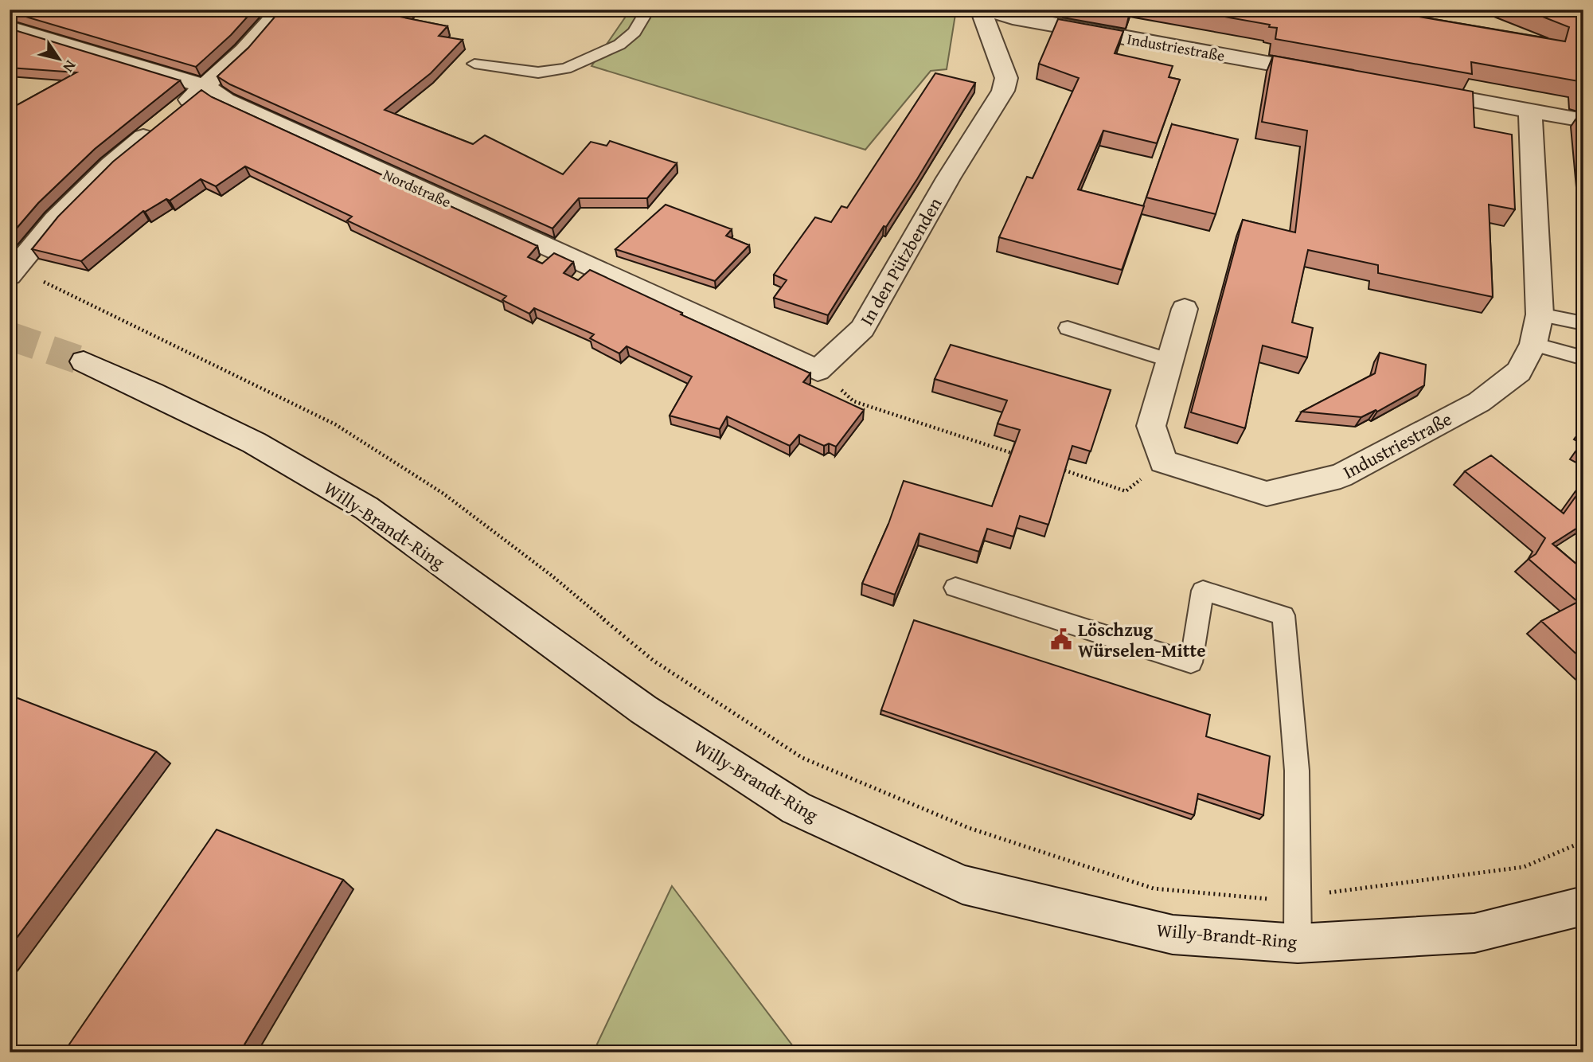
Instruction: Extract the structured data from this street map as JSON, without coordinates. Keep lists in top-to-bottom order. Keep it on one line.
{"streets":{"street":["Industriestraße","Nordstraße","In den Pützbenden","Willy-Brandt-Ring"]},"crossings":[["Nordstraße","In den Pützbenden"]],"places":{"public building":["Löschzug Würselen-Mitte"]},"north":"bottom right"}
